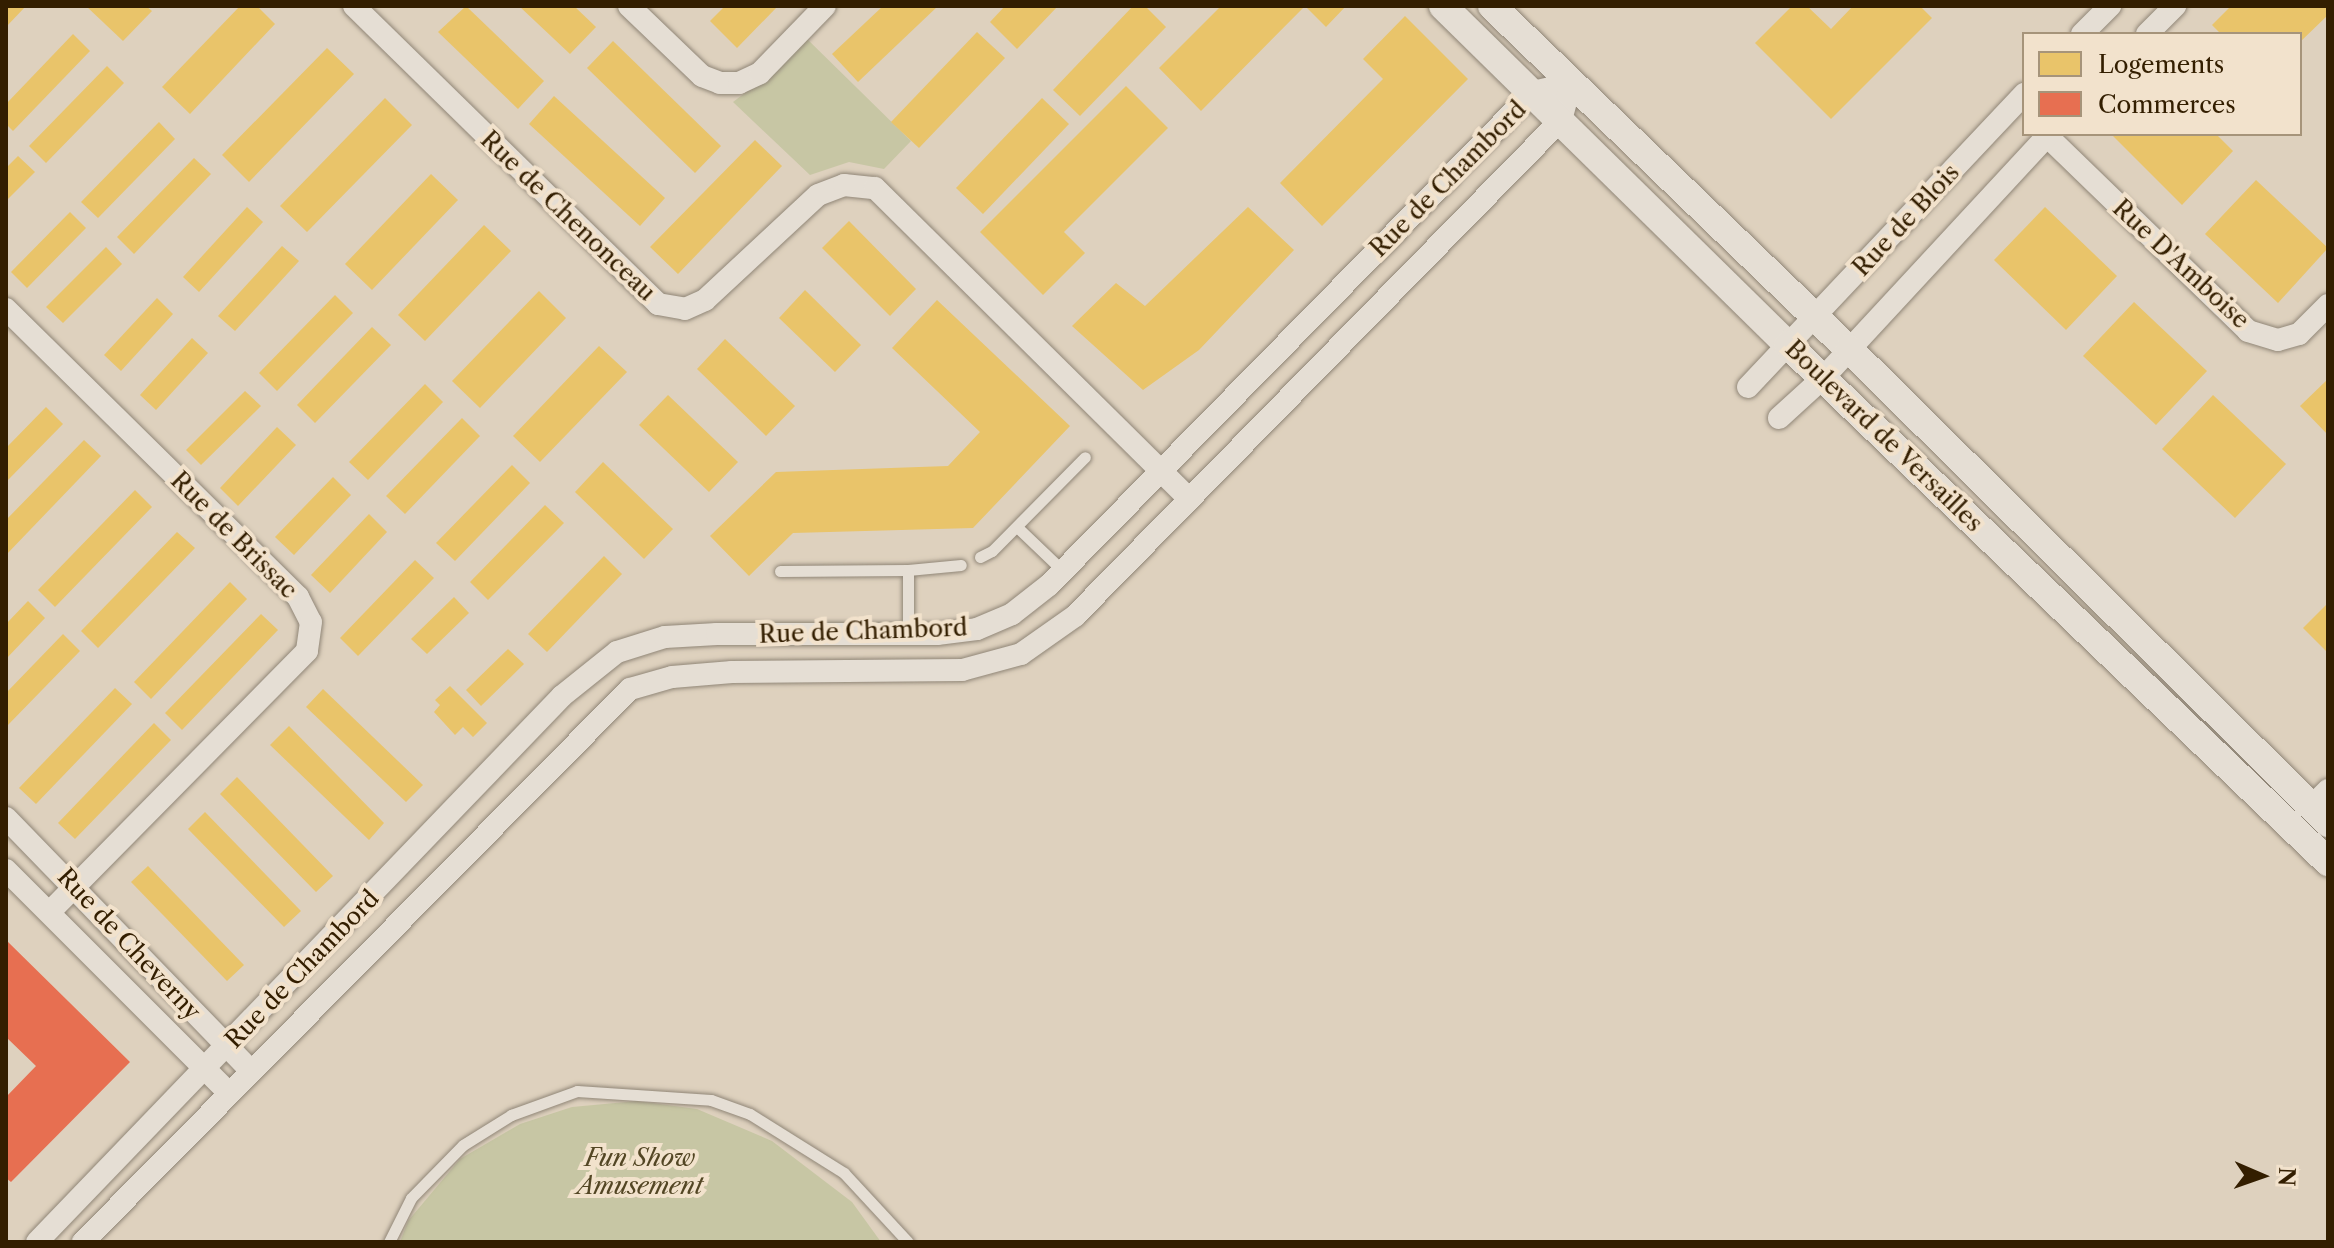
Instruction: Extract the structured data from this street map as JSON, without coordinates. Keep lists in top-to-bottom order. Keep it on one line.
{"streets":{"street":["Rue de Chambord","Rue de Chenonceau","Rue de Blois","Rue D'Amboise","Boulevard de Versailles","Rue de Brissac","Rue de Cheverny"]},"crossings":[["Rue de Chambord","Rue de Chenonceau"],["Rue de Chambord","Boulevard de Versailles"],["Rue de Chambord","Rue de Cheverny"],["Rue de Blois","Boulevard de Versailles"],["Rue de Brissac","Rue de Cheverny"]],"parks":["Fun Show Amusement"],"legend":["Logements","Commerces"],"north":"right"}
